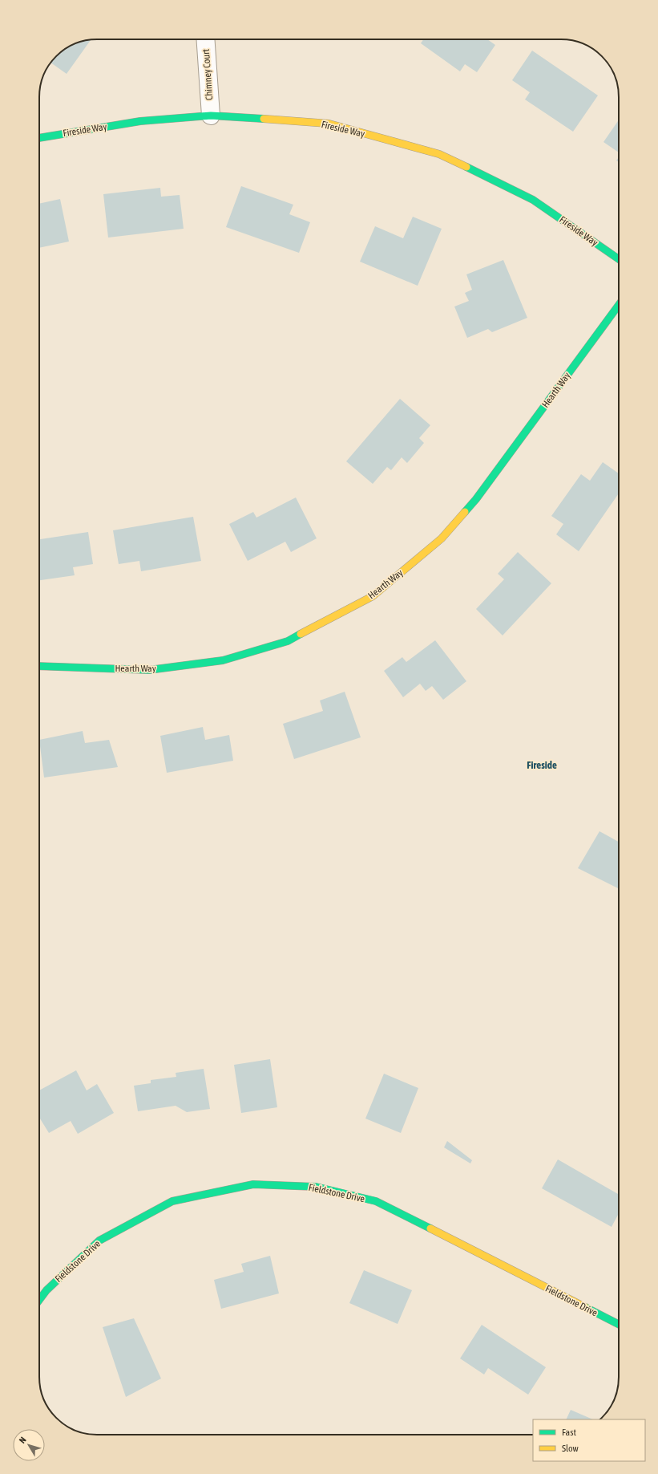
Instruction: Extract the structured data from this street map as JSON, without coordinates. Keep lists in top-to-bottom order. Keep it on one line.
{"streets":{"street":["Chimney Court","Fireside Way","Hearth Way","Fieldstone Drive"]},"crossings":[["Chimney Court","Fireside Way"]],"districts":["Fireside"],"legend":["Fast","Slow"],"north":"top left"}
